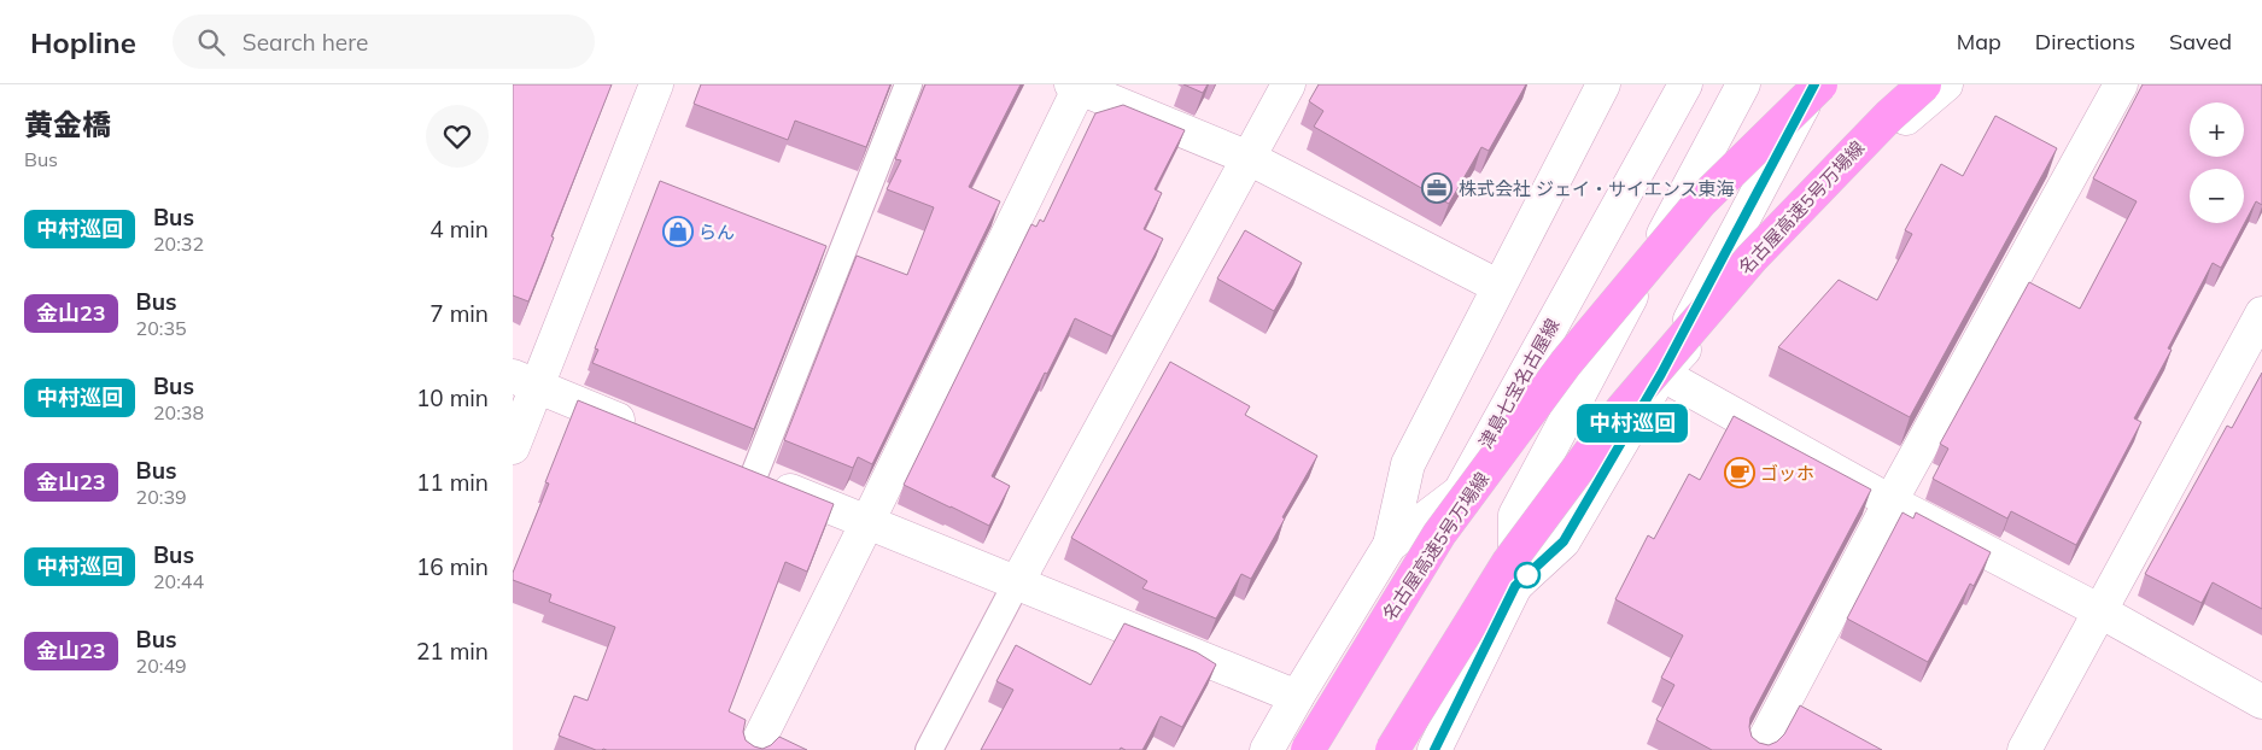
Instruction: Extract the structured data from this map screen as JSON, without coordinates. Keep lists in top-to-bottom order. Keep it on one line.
{"streets":{"highway":["名古屋高速5号万場線"],"street":["津島七宝名古屋線"]},"places":{"office":["株式会社 ジェイ・サイエンス東海"],"shop":["らん"],"cafe":["ゴッホ"]},"lines":["bus line 中村巡回"],"page":{"header":"Hopline","search":"Search here","nav":["Map","Directions","Saved"],"heading":["黄金橋","Bus"],"on_map":"中村巡回","map_buttons":["+","−"],"list":[{"mark":"中村巡回","name":"Bus","note":"20:32","value":"4 min"},{"mark":"金山23","name":"Bus","note":"20:35","value":"7 min"},{"mark":"中村巡回","name":"Bus","note":"20:38","value":"10 min"},{"mark":"金山23","name":"Bus","note":"20:39","value":"11 min"},{"mark":"中村巡回","name":"Bus","note":"20:44","value":"16 min"},{"mark":"金山23","name":"Bus","note":"20:49","value":"21 min"}]}}
